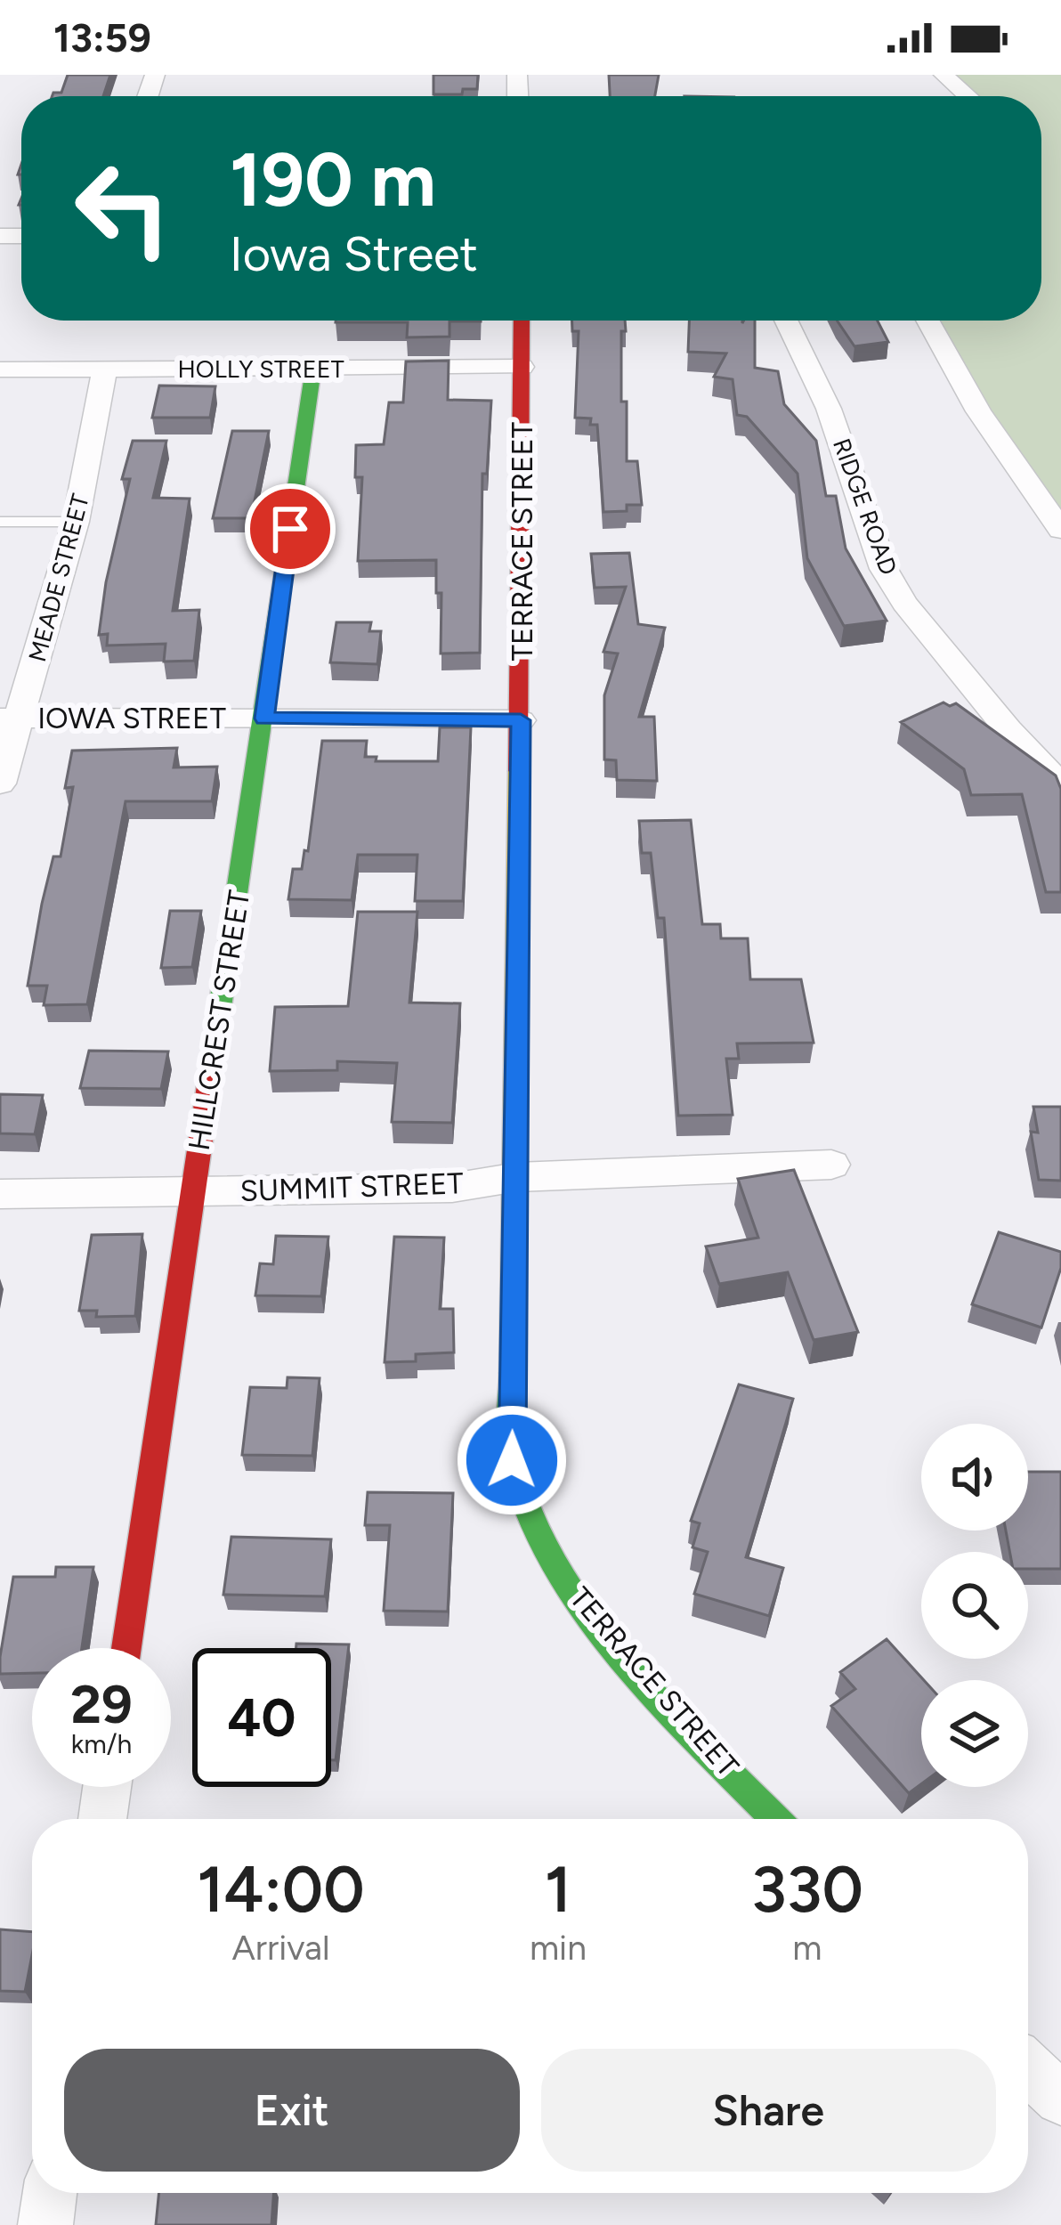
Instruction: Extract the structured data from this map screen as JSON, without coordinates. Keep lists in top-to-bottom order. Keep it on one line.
{"streets":{"street":["HOLLY STREET","RIDGE ROAD","TERRACE STREET","MEADE STREET","IOWA STREET","HILLCREST STREET","SUMMIT STREET"]},"crossings":[["HOLLY STREET","TERRACE STREET"],["HOLLY STREET","MEADE STREET"],["HOLLY STREET","HILLCREST STREET"],["TERRACE STREET","IOWA STREET"],["TERRACE STREET","SUMMIT STREET"],["MEADE STREET","IOWA STREET"],["IOWA STREET","HILLCREST STREET"],["HILLCREST STREET","SUMMIT STREET"]],"page":{"status":"13:59","turn":["190 m","Iowa Street"],"speed":"29 km/h","limit":"40","eta":["14:00","Arrival","1","min","330","m"],"buttons":["Exit","Share"]}}
